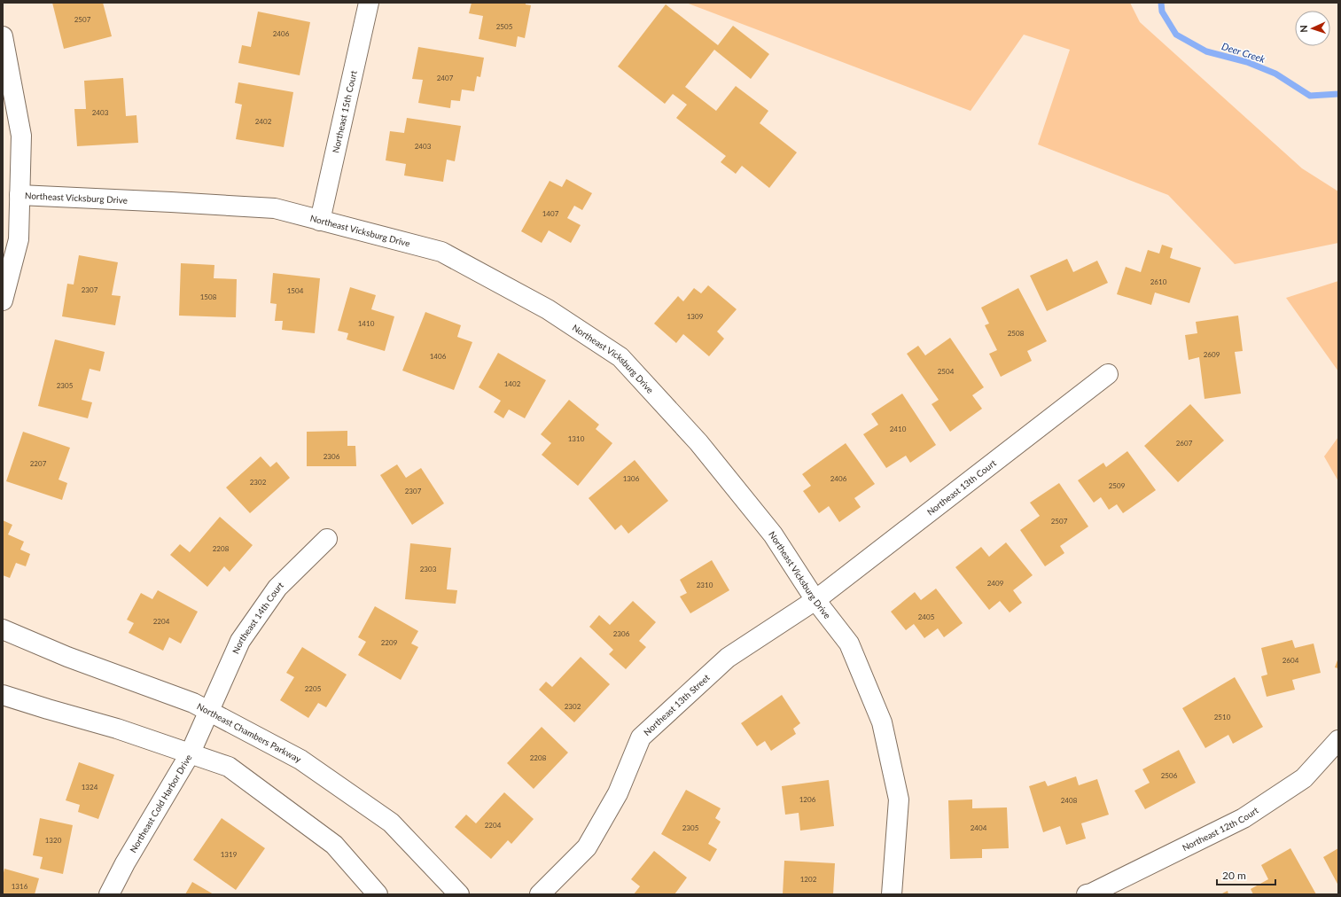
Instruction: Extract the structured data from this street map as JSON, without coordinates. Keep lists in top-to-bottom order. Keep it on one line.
{"streets":{"street":["Northeast 15th Court","Northeast Vicksburg Drive","Northeast 13th Court","Northeast 14th Court","Northeast 13th Street","Northeast Chambers Parkway","Northeast Cold Harbor Drive","Northeast 12th Court"]},"crossings":[["Northeast 15th Court","Northeast Vicksburg Drive"],["Northeast Vicksburg Drive","Northeast 13th Court"],["Northeast Vicksburg Drive","Northeast 13th Street"],["Northeast 13th Court","Northeast 13th Street"],["Northeast 14th Court","Northeast Chambers Parkway"],["Northeast 14th Court","Northeast Cold Harbor Drive"],["Northeast Chambers Parkway","Northeast Cold Harbor Drive"]],"water":["Deer Creek"],"house_numbers":["2507","2505","2406","2407","2403","2402","2403","1407","2610","2307","1504","1508","1309","1410","2508","2609","1406","2504","1402","2305","2410","1310","2607","2306","2207","1306","2406","2302","2509","2307","2507","2208","2303","2409","2310","2405","2204","2306","2209","2604","2205","2302","2510","2208","2506","1324","1206","2408","2204","2305","2404","1320","1319","1202","1316"],"scale_bar":"20 m","north":"left"}
